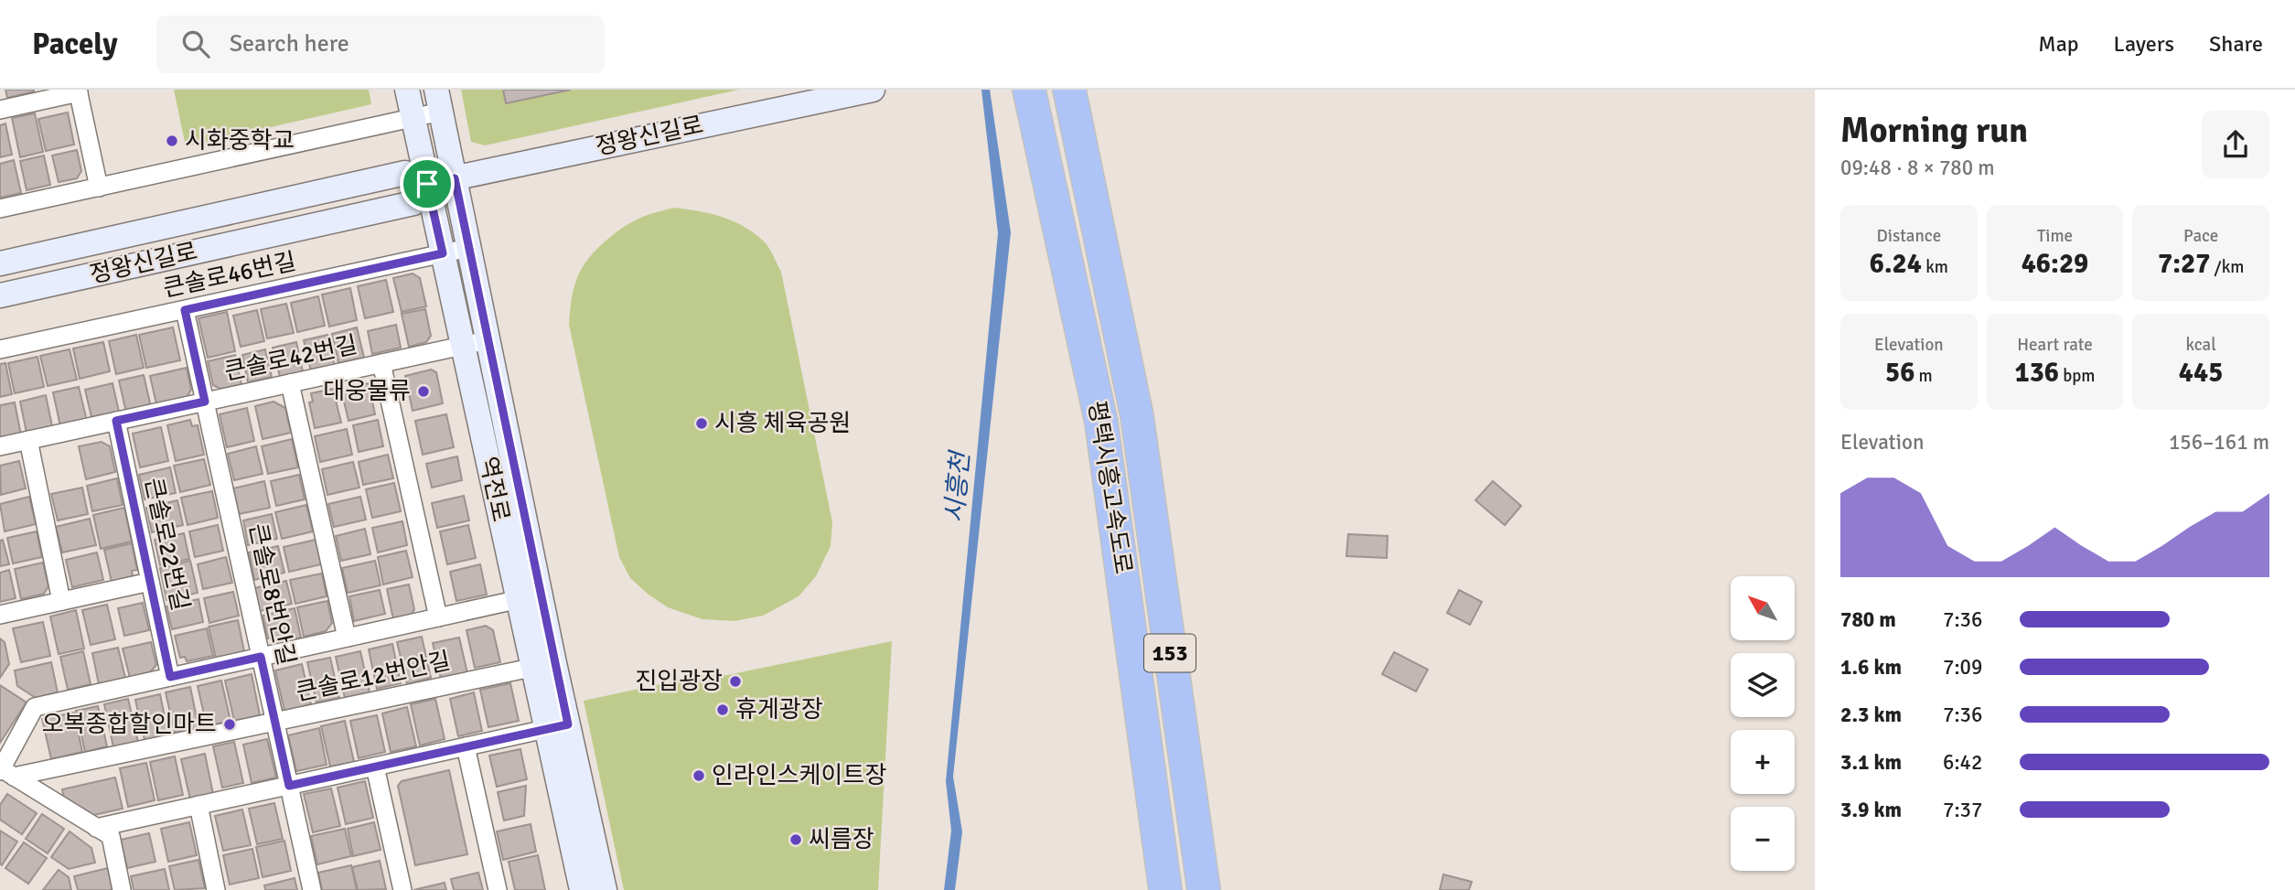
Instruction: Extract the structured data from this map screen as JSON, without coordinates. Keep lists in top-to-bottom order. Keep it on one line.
{"streets":{"highway":["평택시흥고속도로","153"],"street":["정왕신길로","큰솔로46번길","큰솔로42번길","역전로","큰솔로22번길","큰솔로8번안길","큰솔로12번안길"]},"crossings":[["정왕신길로","역전로"],["큰솔로46번길","역전로"],["큰솔로46번길","큰솔로8번안길"],["큰솔로42번길","역전로"],["큰솔로42번길","큰솔로22번길"],["큰솔로42번길","큰솔로8번안길"],["역전로","큰솔로12번안길"],["큰솔로8번안길","큰솔로12번안길"]],"water":["시흥천"],"places":["시화중학교","대웅물류","시흥 체육공원","진입광장","휴게광장","오복종합할인마트","인라인스케이트장","씨름장"],"north":"top left","page":{"header":"Pacely","search":"Search here","nav":["Map","Layers","Share"],"heading":["Morning run","09:48 · 8 × 780 m"],"stats":[["Distance","6.24 km"],["Time","46:29"],["Pace","7:27 /km"],["Elevation","56 m"],["Heart rate","136 bpm"],["kcal","445"]],"chart":["Elevation","156–161 m"],"map_buttons":["+","−"],"list":[{"name":"780 m","note":"7:36"},{"name":"1.6 km","note":"7:09"},{"name":"2.3 km","note":"7:36"},{"name":"3.1 km","note":"6:42"},{"name":"3.9 km","note":"7:37"}]}}
